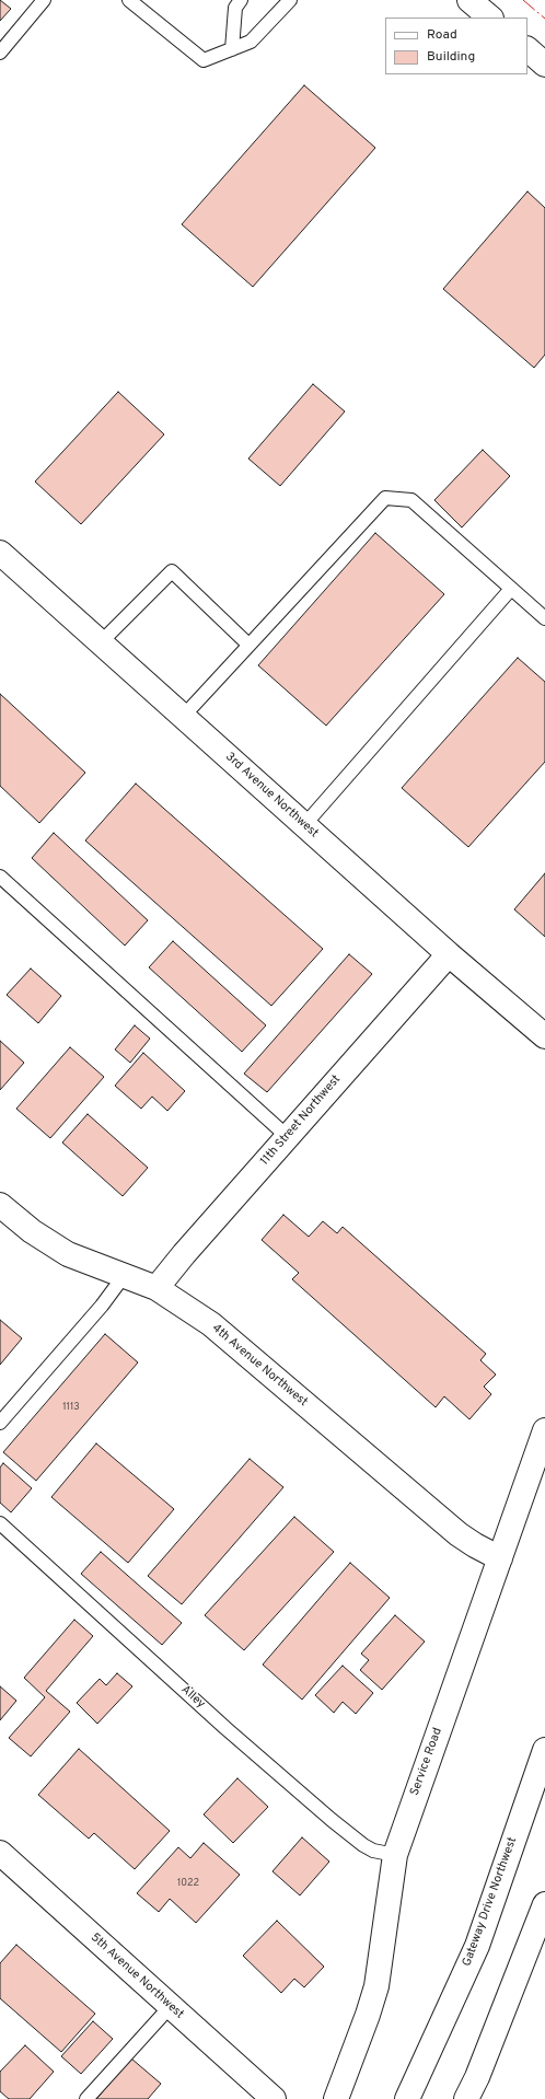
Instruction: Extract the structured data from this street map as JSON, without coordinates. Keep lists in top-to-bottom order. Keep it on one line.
{"streets":{"main road":["3rd Avenue Northwest","11th Street Northwest","4th Avenue Northwest","Service Road","Gateway Drive Northwest","5th Avenue Northwest"],"lane":["Alley"]},"crossings":[["3rd Avenue Northwest","11th Street Northwest"],["11th Street Northwest","4th Avenue Northwest"],["4th Avenue Northwest","Service Road"],["Alley","Service Road"]],"house_numbers":["1113","1022"],"legend":["Road","Building"]}
